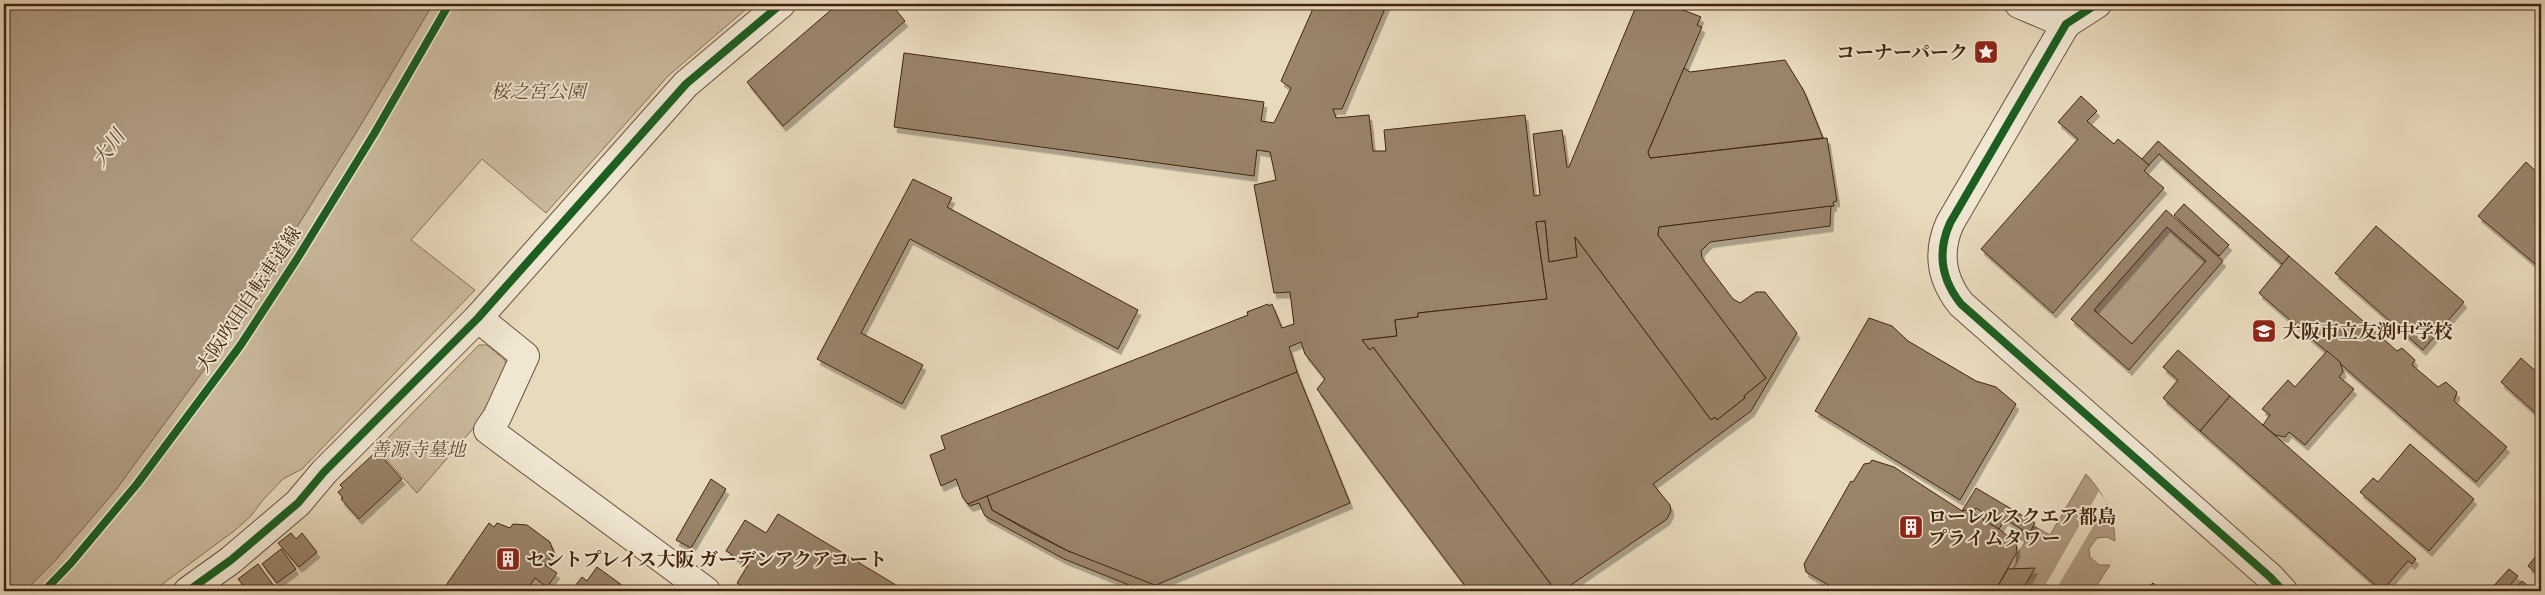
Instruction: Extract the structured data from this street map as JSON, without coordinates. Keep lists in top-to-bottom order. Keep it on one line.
{"streets":{"cycle path":["大阪吹田自転車道線"]},"water":["大川"],"parks":["桜之宮公園","善源寺墓地"],"places":{"place":["コーナーパーク"],"school or university":["大阪市立友渕中学校"],"building":["ローレルスクエア都島 プライムタワー","セントプレイス大阪 ガーデンアクアコート"]}}
